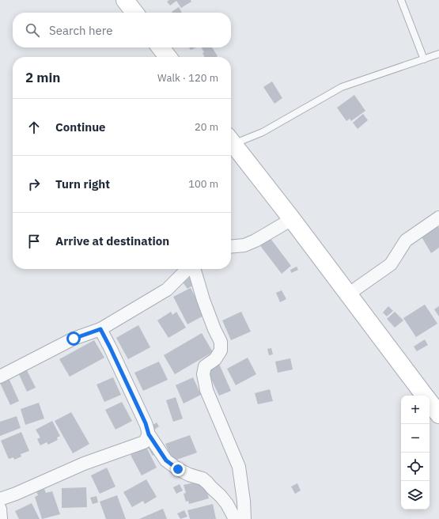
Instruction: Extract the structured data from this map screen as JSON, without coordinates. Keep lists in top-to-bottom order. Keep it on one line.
{"page":{"search":"Search here","heading":["2 min","Walk · 120 m"],"list":[["Continue","20 m"],["Turn right","100 m"],"Arrive at destination"],"map_buttons":["+","−"]}}
